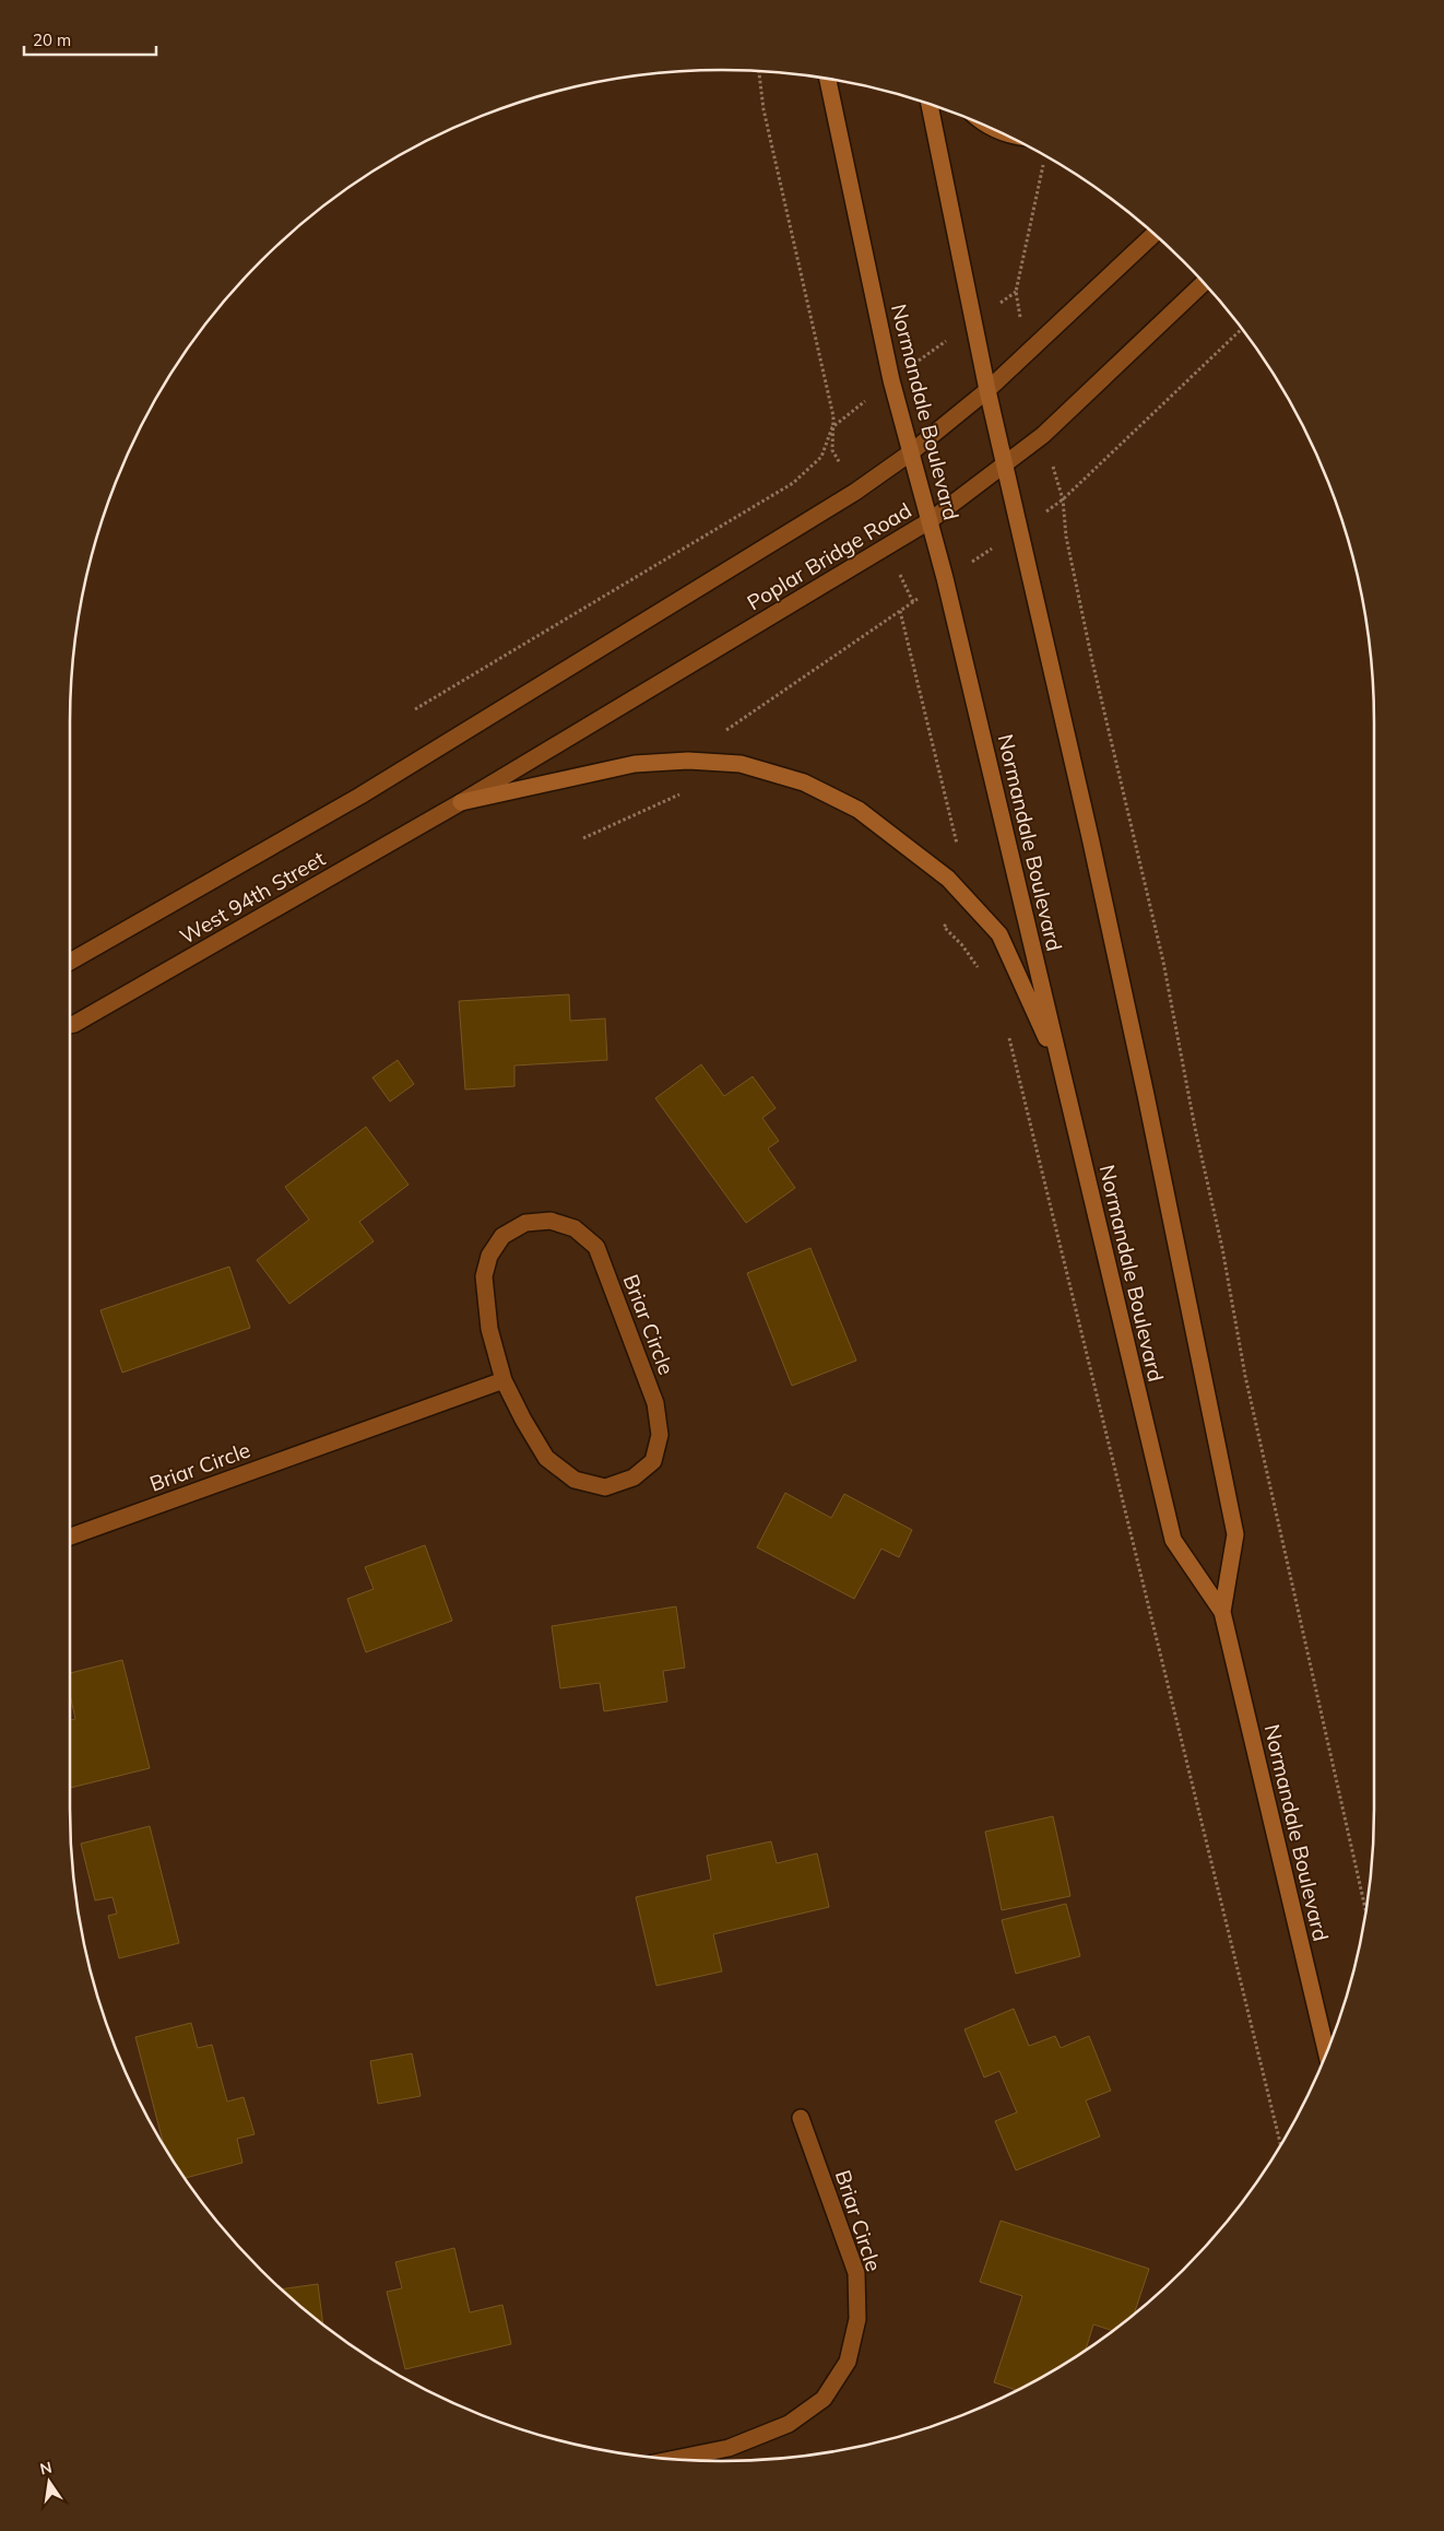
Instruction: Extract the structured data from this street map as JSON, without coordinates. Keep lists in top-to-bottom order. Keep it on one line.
{"streets":{"main road":["Normandale Boulevard"],"street":["Poplar Bridge Road","West 94th Street","Briar Circle"]},"crossings":[["Normandale Boulevard","Poplar Bridge Road"],["Poplar Bridge Road","West 94th Street"]],"scale_bar":"20 m","north":"top"}
